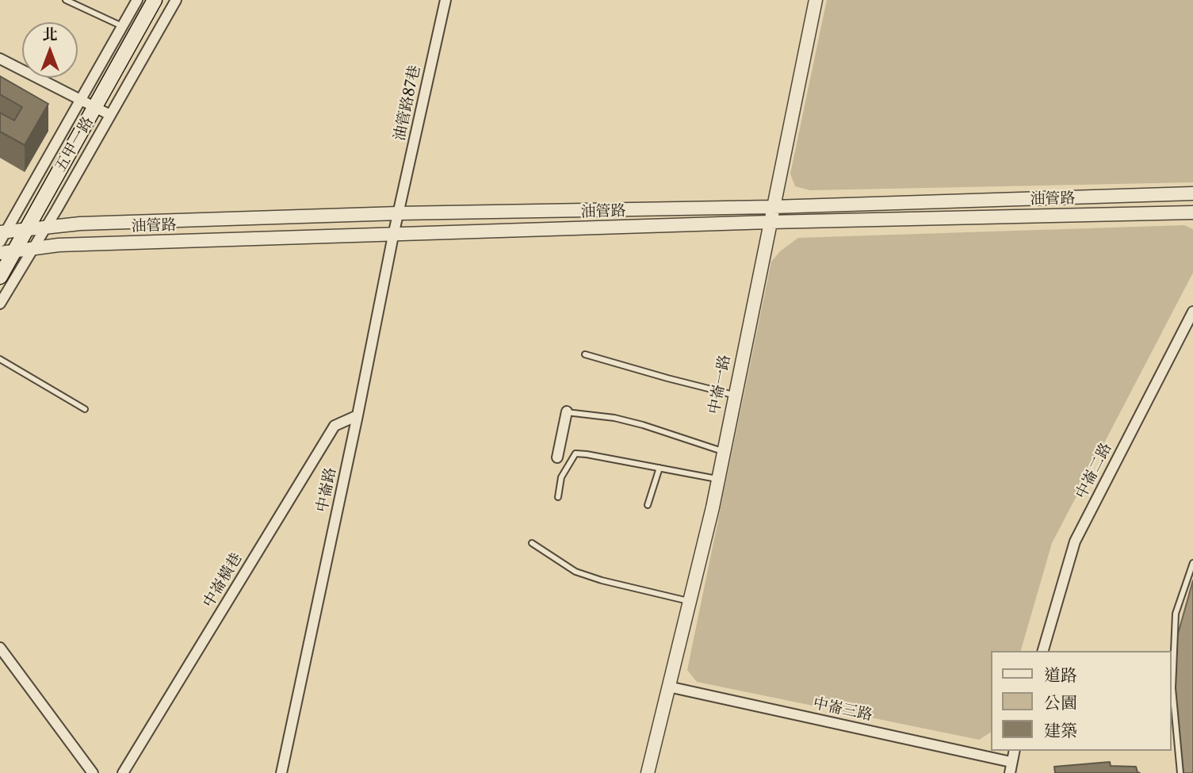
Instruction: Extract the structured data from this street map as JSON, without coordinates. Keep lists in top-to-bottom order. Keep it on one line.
{"streets":{"main road":["五甲一路"],"street":["油管路87巷","油管路","中崙一路","中崙二路","中崙路","中崙橫巷","中崙三路"]},"crossings":[["油管路87巷","油管路"],["油管路87巷","中崙路"],["五甲一路","油管路"],["油管路","中崙一路"],["油管路","中崙路"],["中崙一路","中崙三路"],["中崙路","中崙橫巷"]],"legend":["道路","公園","建築"],"north":"top"}
